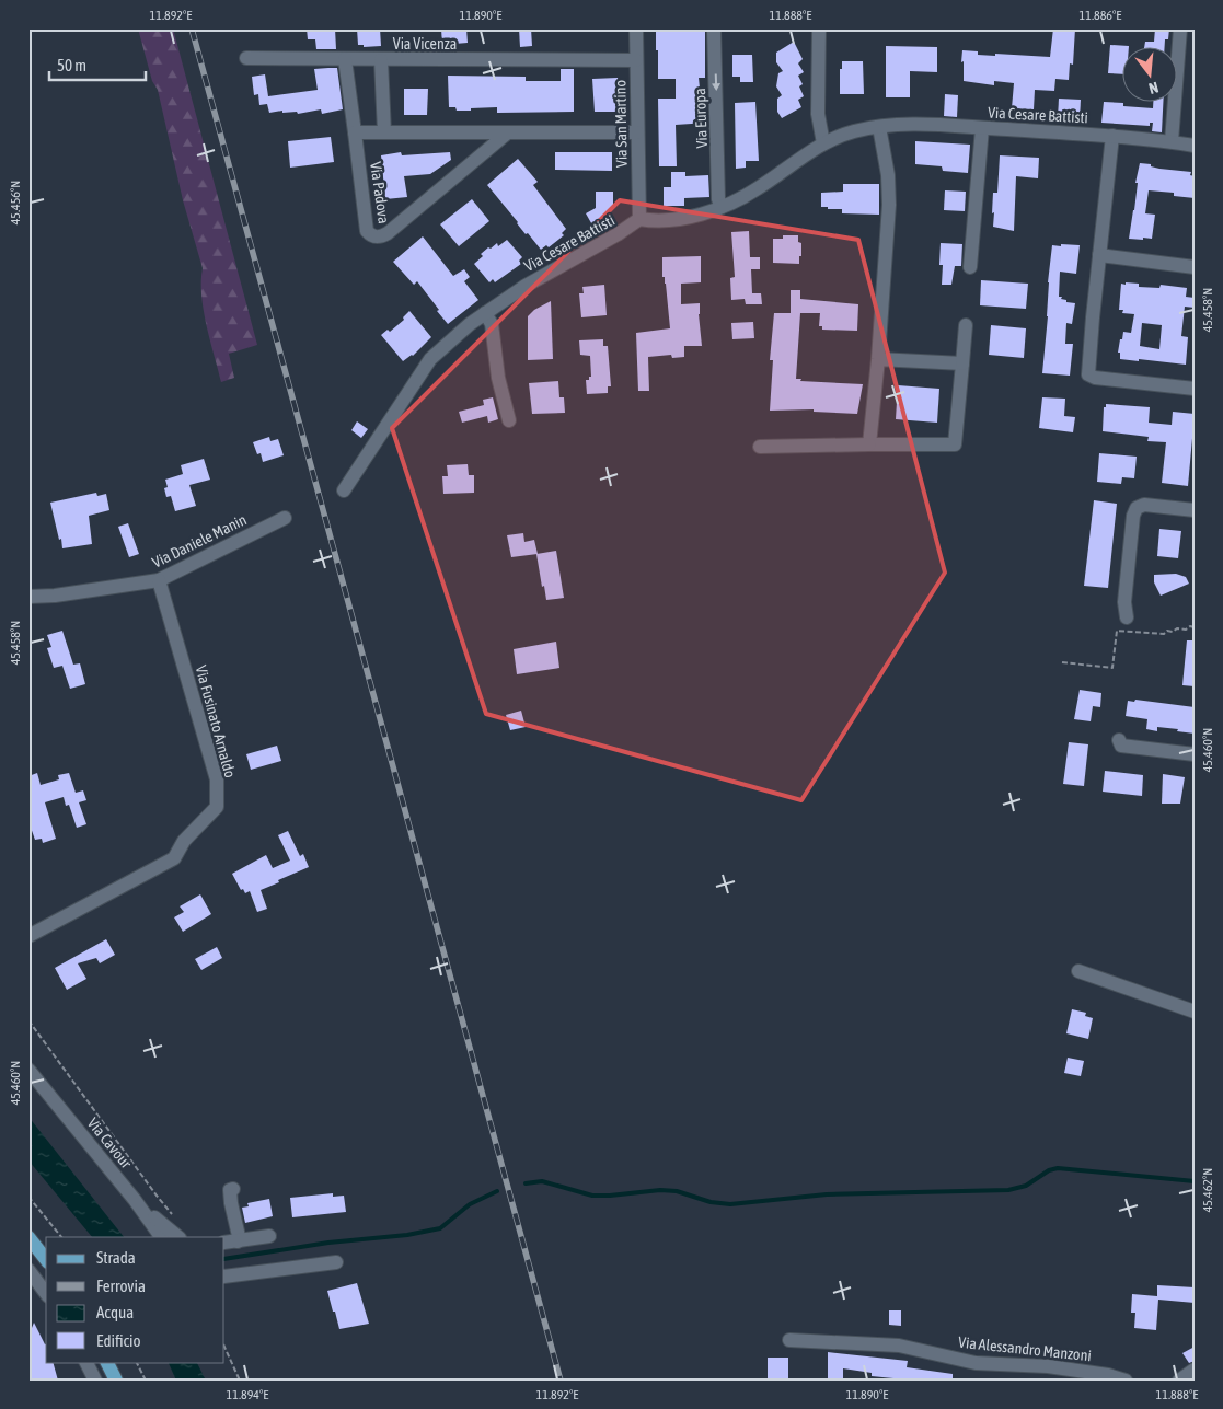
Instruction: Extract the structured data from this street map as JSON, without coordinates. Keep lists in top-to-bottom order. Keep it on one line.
{"streets":{"street":["Via Vicenza","Via Cesare Battisti","Via Europa","Via San Martino","Via Padova","Via Daniele Manin","Via Fusinato Arnaldo","Via Cavour","Via Alessandro Manzoni"]},"crossings":[["Via Vicenza","Via San Martino"],["Via Cesare Battisti","Via Europa"],["Via Cesare Battisti","Via San Martino"],["Via Daniele Manin","Via Fusinato Arnaldo"]],"legend":["Strada","Ferrovia","Acqua","Edificio"],"scale_bar":"50 m","north":"bottom","coordinates":["11.892°E","11.890°E","11.888°E","11.886°E","45.456°N","45.458°N","45.460°N","45.462°N","11.894°E"]}
